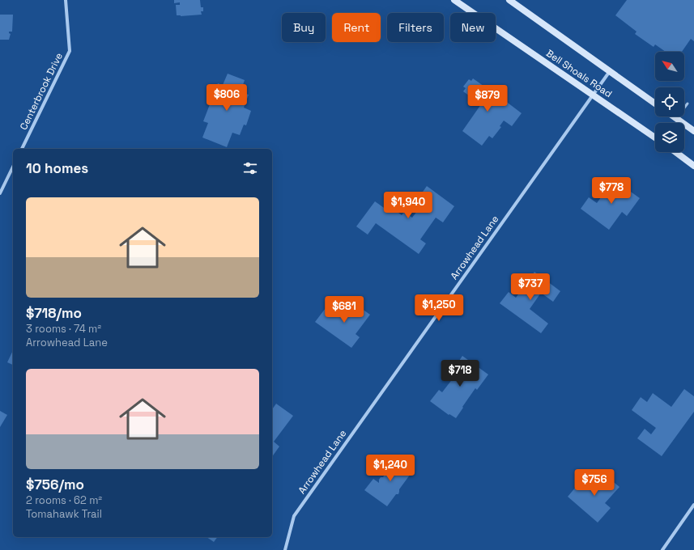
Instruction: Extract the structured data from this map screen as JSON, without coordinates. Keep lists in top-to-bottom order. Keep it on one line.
{"streets":{"main road":["Bell Shoals Road"],"street":["Centerbrook Drive","Arrowhead Lane"]},"crossings":[["Bell Shoals Road","Arrowhead Lane"]],"north":"top left","page":{"chip":["Buy","Rent","Filters","New"],"price":["$806","$879","$778","$1,940","$737","$1,250","$681","$718","$1,240","$756"],"heading":"10 homes","list":[{"name":"$718/mo","note":"3 rooms · 74 m² · Arrowhead Lane"},{"name":"$756/mo","note":"2 rooms · 62 m² · Tomahawk Trail"}]}}
